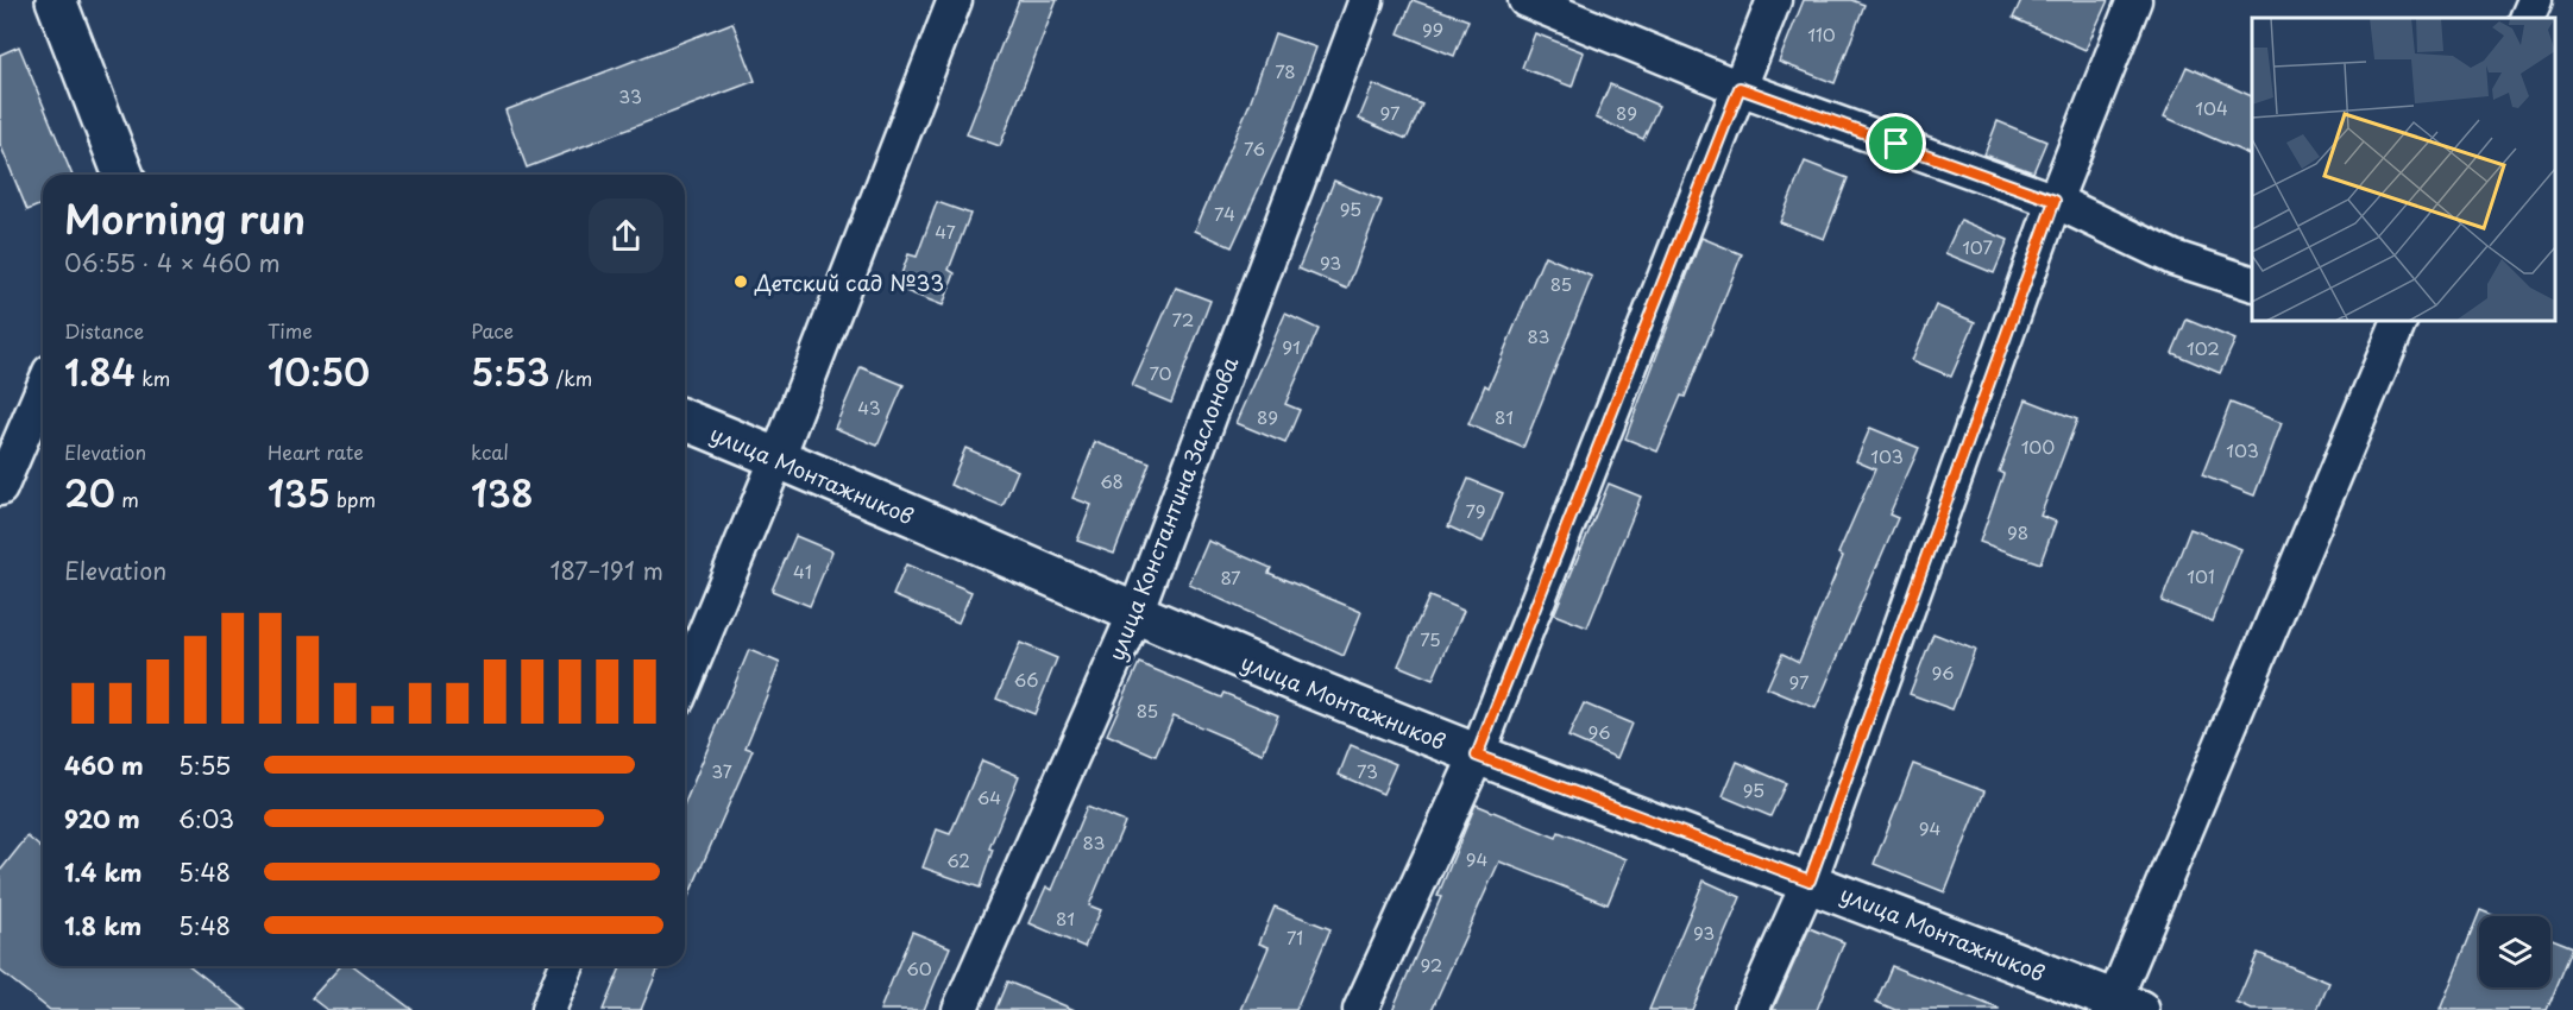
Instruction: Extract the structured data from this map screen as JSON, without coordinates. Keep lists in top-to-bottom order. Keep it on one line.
{"streets":{"street":["улица Монтажников","улица Константина Заслонова"]},"crossings":[["улица Монтажников","улица Константина Заслонова"]],"places":["Детский сад №33"],"house_numbers":["99","110","78","33","104","97","89","76","95","74","47","107","93","85","72","83","91","102","70","43","89","81","100","103","103","68","79","98","41","101","87","75","96","66","97","85","96","37","73","95","64","94","83","94","62","81","93","71","92","60"],"page":{"heading":["Morning run","06:55 · 4 × 460 m"],"stats":[["Distance","1.84 km"],["Time","10:50"],["Pace","5:53 /km"],["Elevation","20 m"],["Heart rate","135 bpm"],["kcal","138"]],"chart":["Elevation","187–191 m"],"list":[{"name":"460 m","note":"5:55"},{"name":"920 m","note":"6:03"},{"name":"1.4 km","note":"5:48"},{"name":"1.8 km","note":"5:48"}]}}
